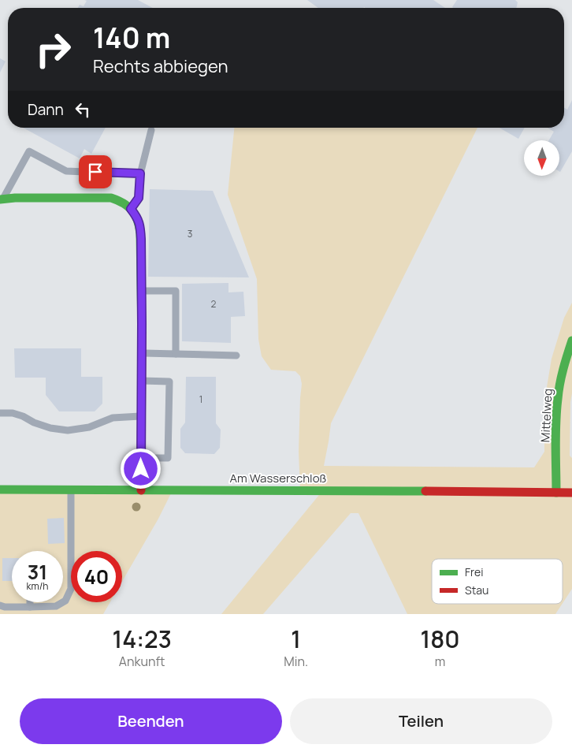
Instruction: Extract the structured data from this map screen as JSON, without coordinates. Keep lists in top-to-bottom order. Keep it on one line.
{"streets":{"street":["Mittelweg","Am Wasserschloß"]},"crossings":[["Mittelweg","Am Wasserschloß"]],"house_numbers":["3","2","1"],"legend":["Frei","Stau"],"north":"bottom","page":{"turn":["140 m","Rechts abbiegen"],"then":"Dann","speed":"31 km/h","limit":"40","eta":["14:23","Ankunft","1","Min.","180","m"],"buttons":["Beenden","Teilen"]}}
